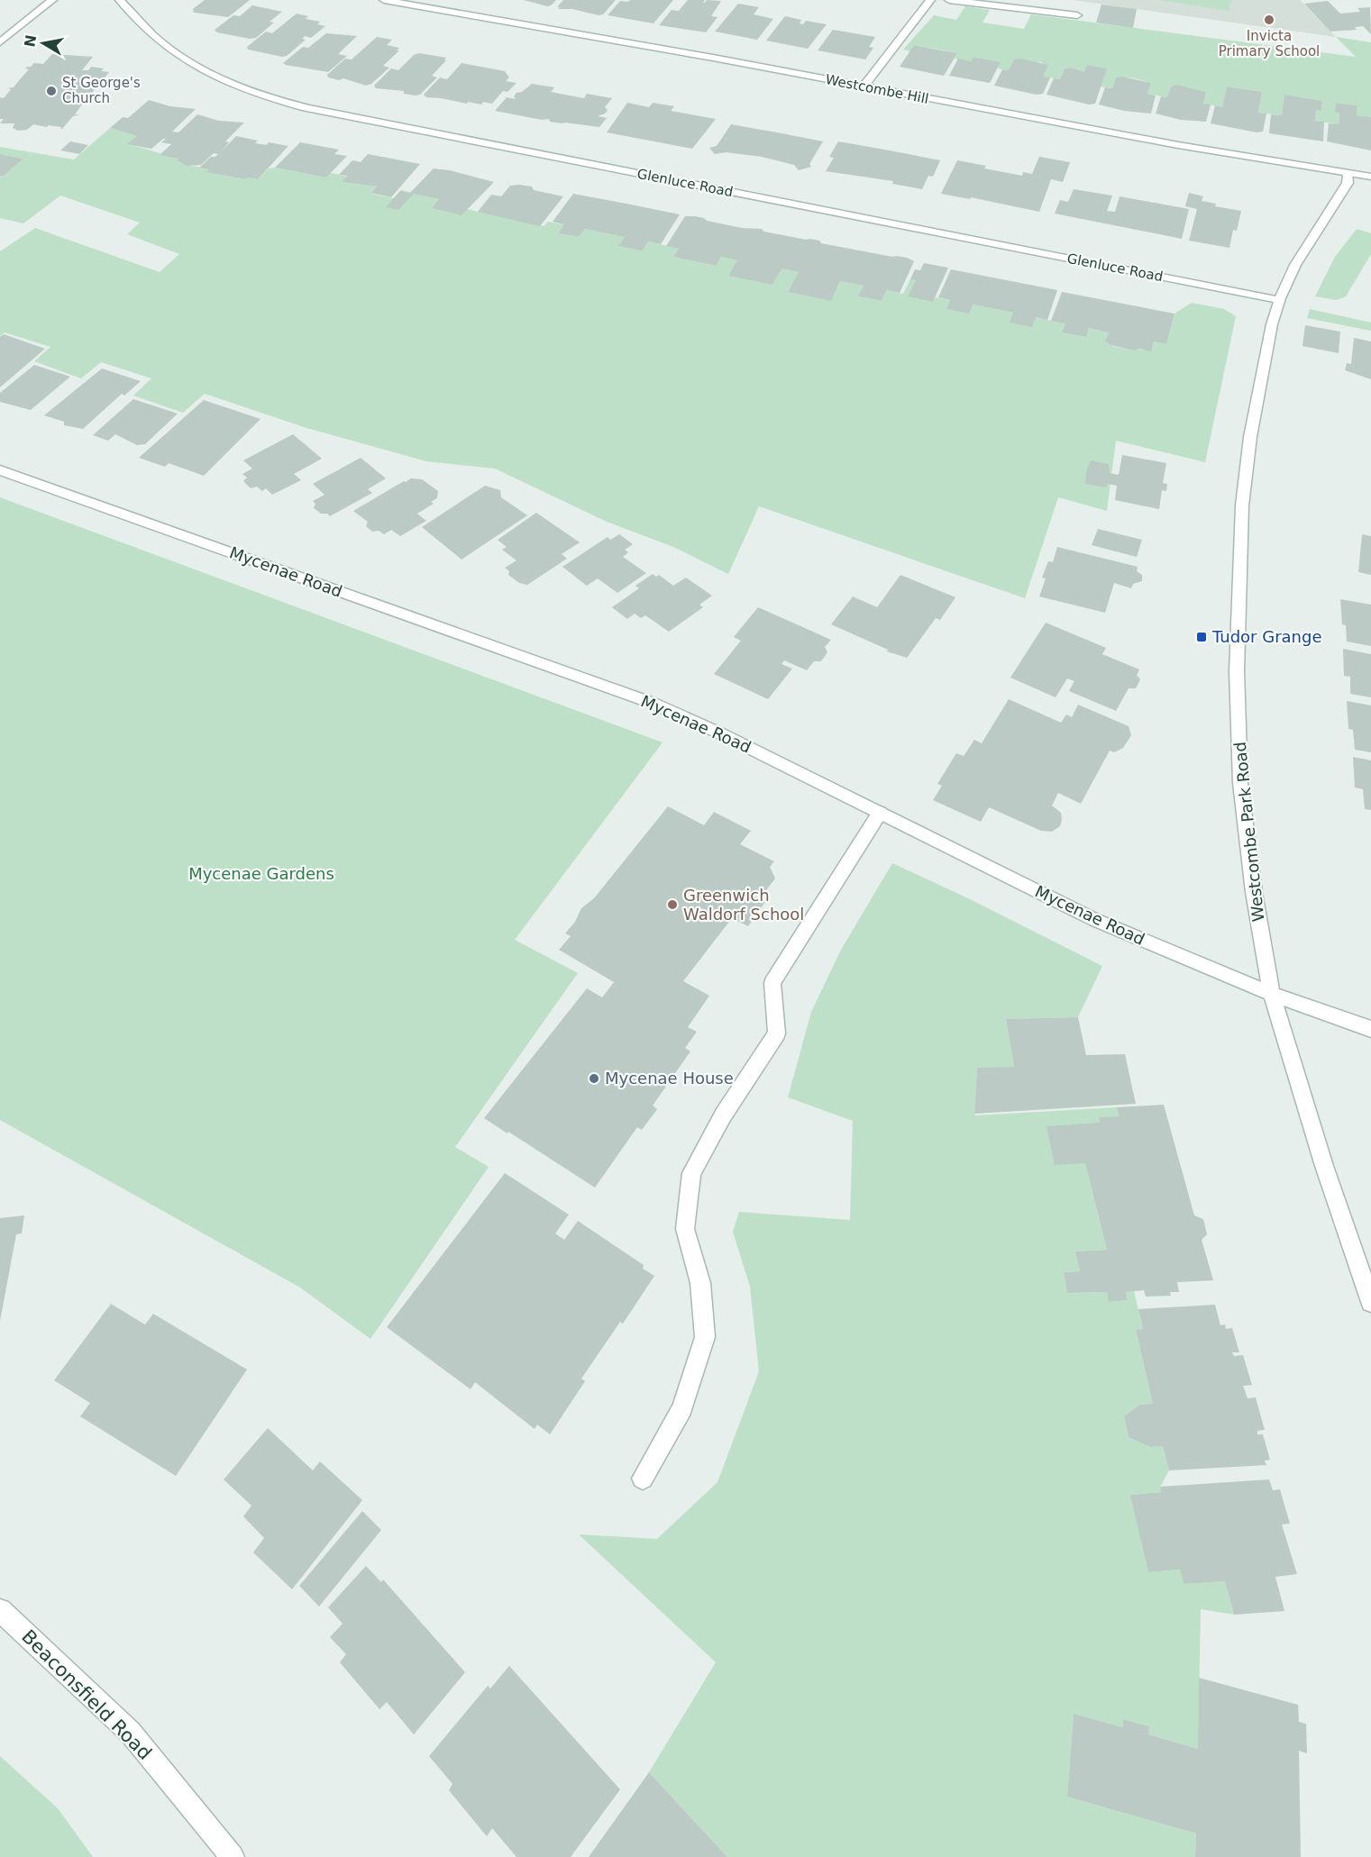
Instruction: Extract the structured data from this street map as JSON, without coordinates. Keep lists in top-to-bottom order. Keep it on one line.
{"streets":{"street":["Westcombe Hill","Glenluce Road","Mycenae Road","Westcombe Park Road","Beaconsfield Road"]},"crossings":[["Westcombe Hill","Westcombe Park Road"],["Glenluce Road","Westcombe Park Road"],["Mycenae Road","Westcombe Park Road"]],"parks":["Mycenae Gardens"],"places":{"other":["Invicta Primary School","St George's Church","Greenwich Waldorf School","Mycenae House"],"transit":["Tudor Grange"]},"north":"left"}
